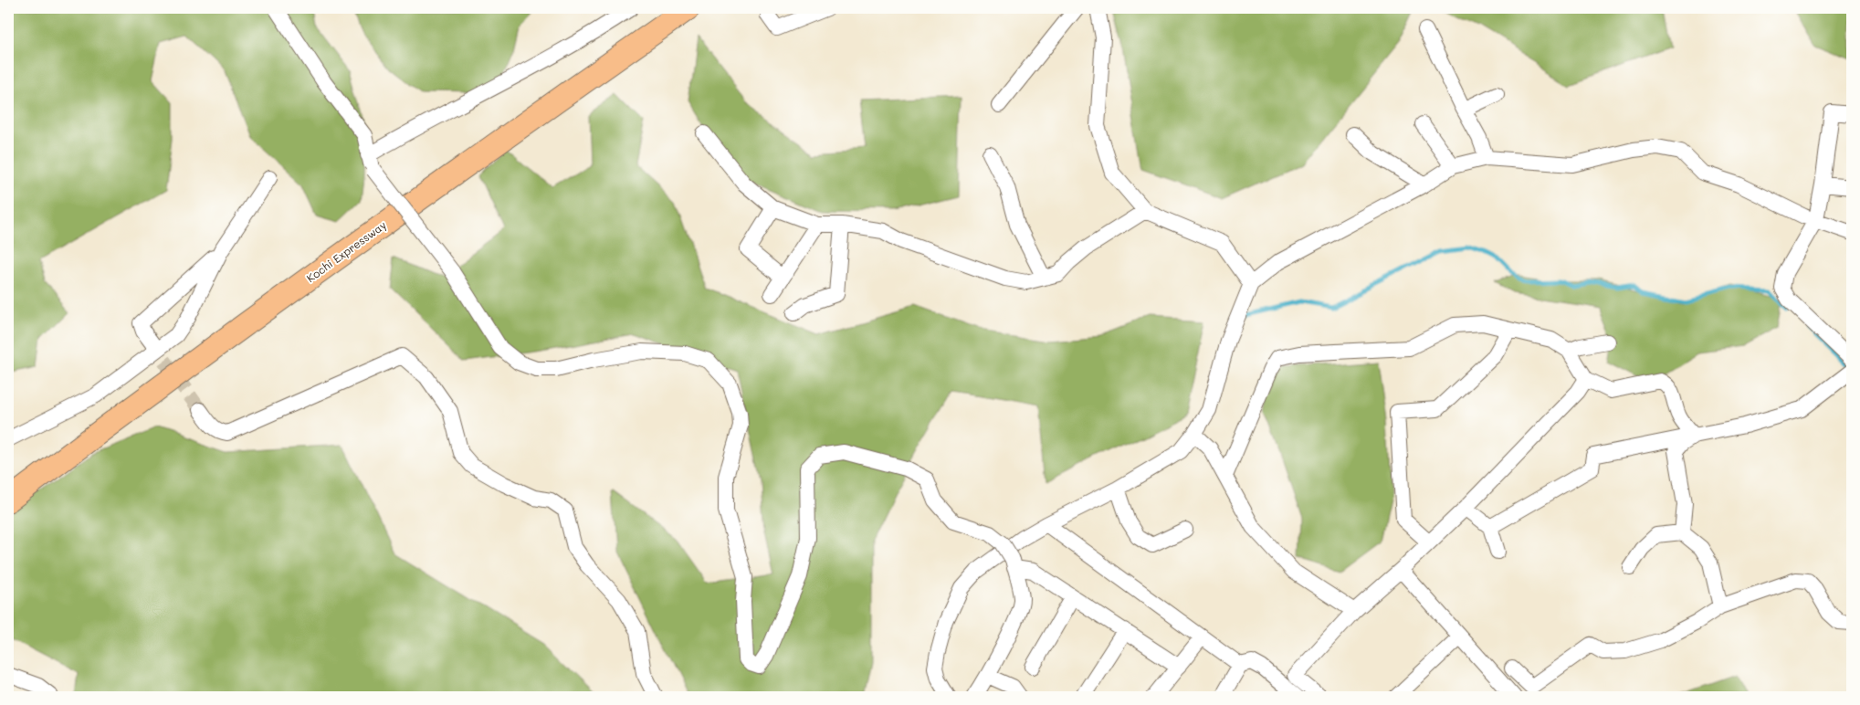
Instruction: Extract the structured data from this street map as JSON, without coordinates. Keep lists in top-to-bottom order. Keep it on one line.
{"streets":{"highway":["Kochi Expressway"]}}
